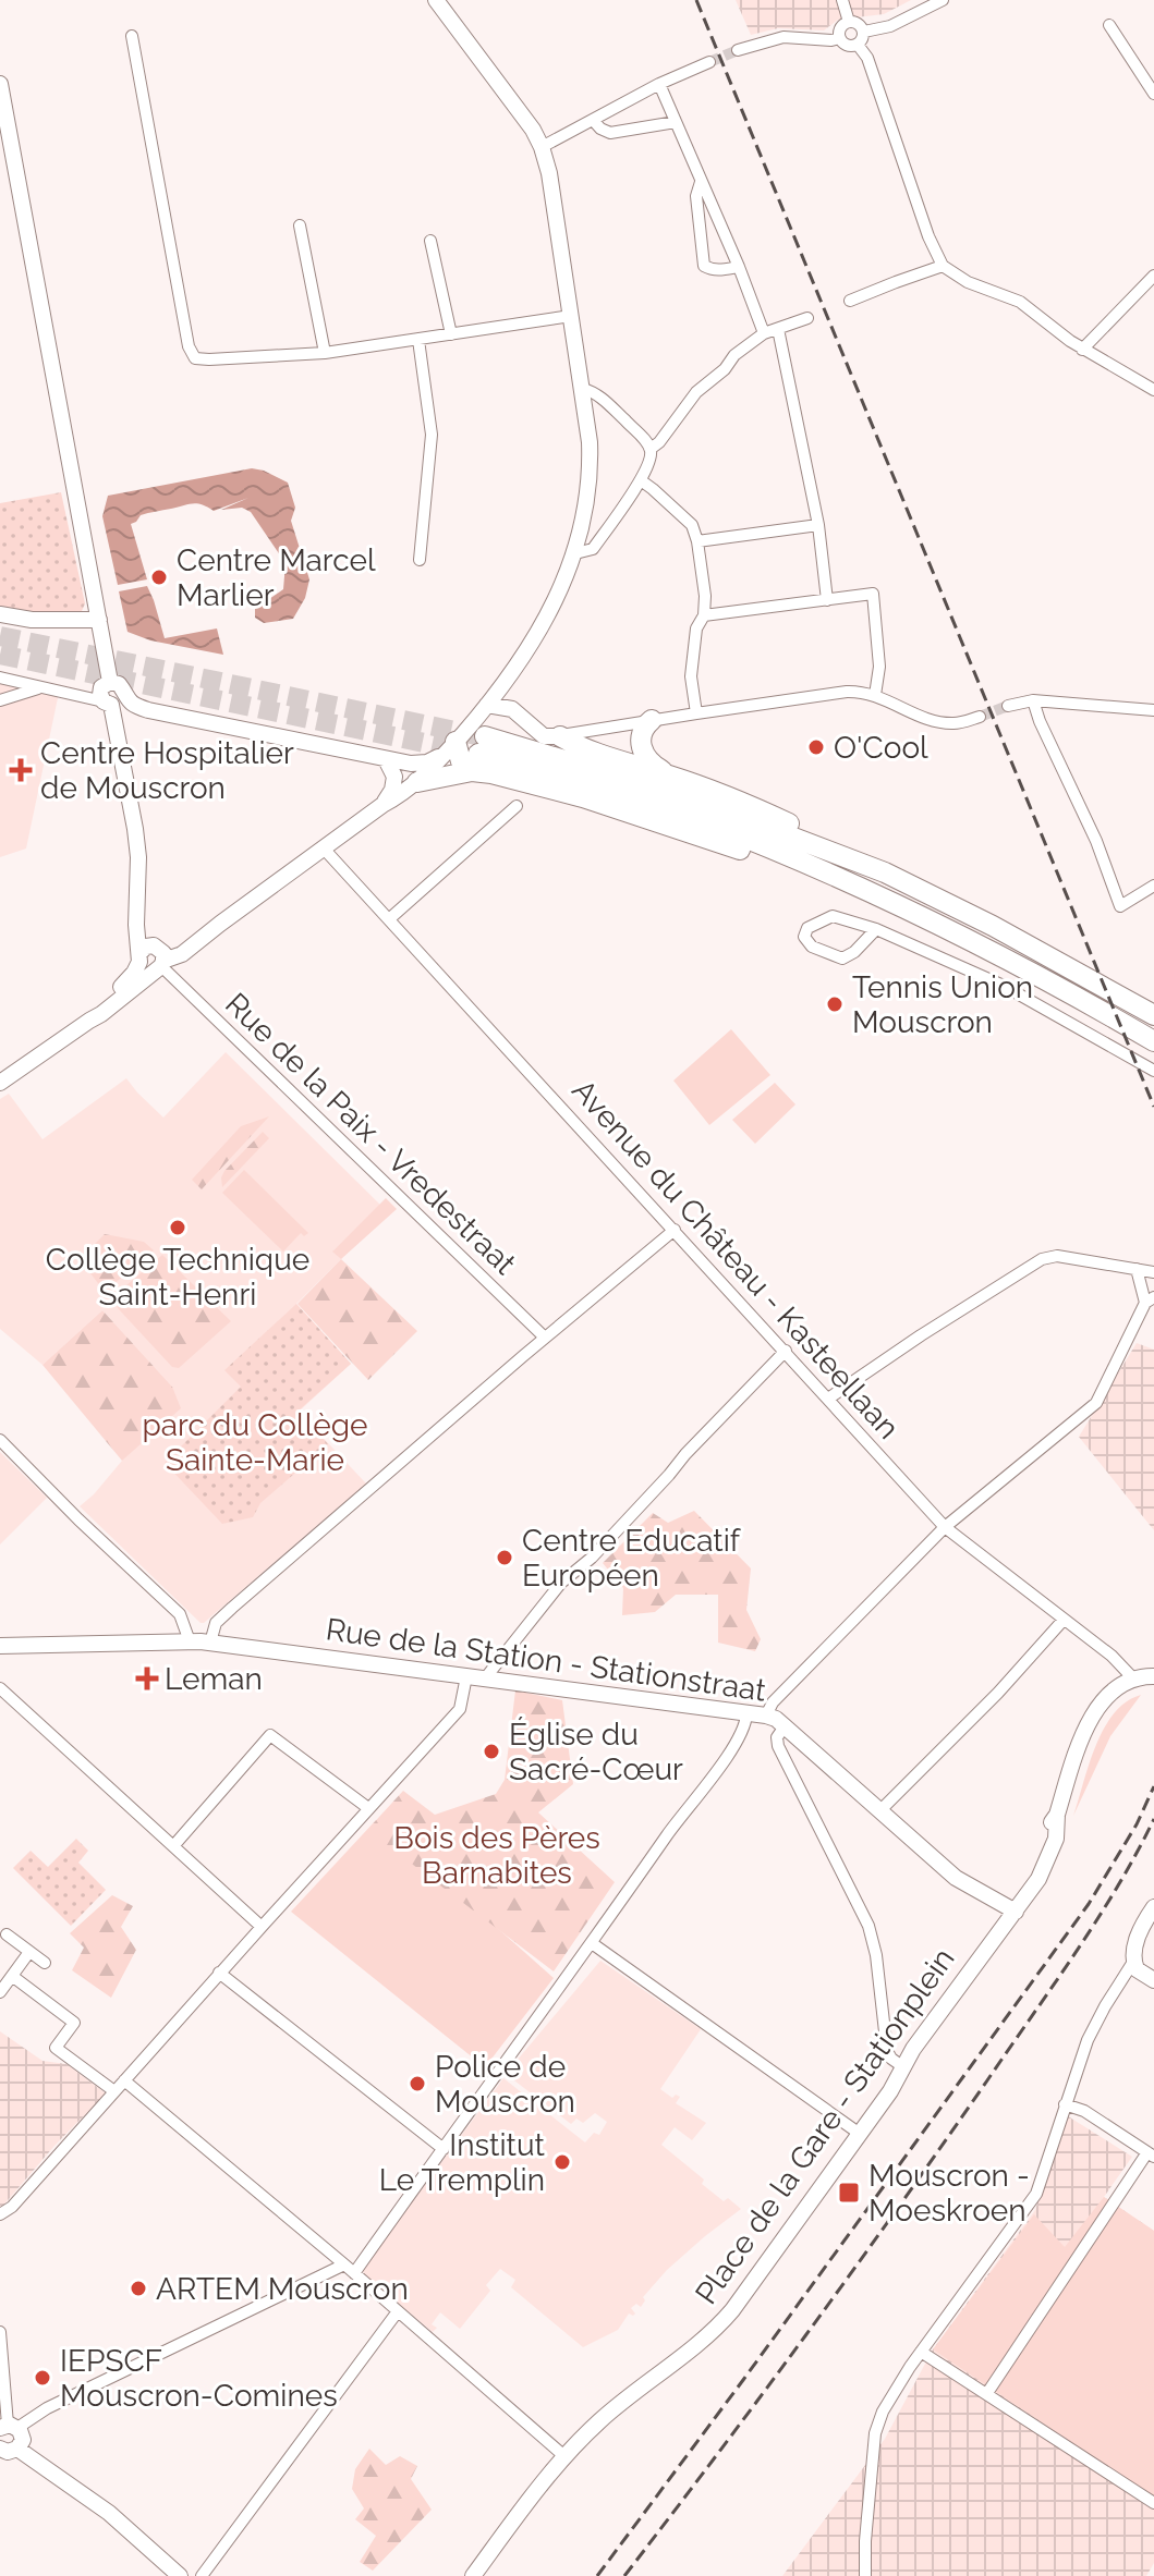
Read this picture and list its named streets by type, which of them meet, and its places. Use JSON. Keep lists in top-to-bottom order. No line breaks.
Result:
{"streets":{"main road":["Rue de la Station - Stationstraat","Place de la Gare - Stationplein"],"street":["Rue de la Paix - Vredestraat","Avenue du Château - Kasteellaan"]},"crossings":[["Avenue du Château - Kasteellaan","Place de la Gare - Stationplein"],["Rue de la Station - Stationstraat","Place de la Gare - Stationplein"]],"parks":["parc du Collège Sainte-Marie","Bois des Pères Barnabites"],"places":{"other":["Centre Marcel Marlier","O'Cool","Tennis Union Mouscron","Collège Technique Saint-Henri","Centre Educatif Européen","Église du Sacré-Cœur","Police de Mouscron","Institut Le Tremplin","ARTEM Mouscron","IEPSCF Mouscron-Comines"],"health":["Centre Hospitalier de Mouscron","Leman"],"transit":["Mouscron - Moeskroen"]}}
